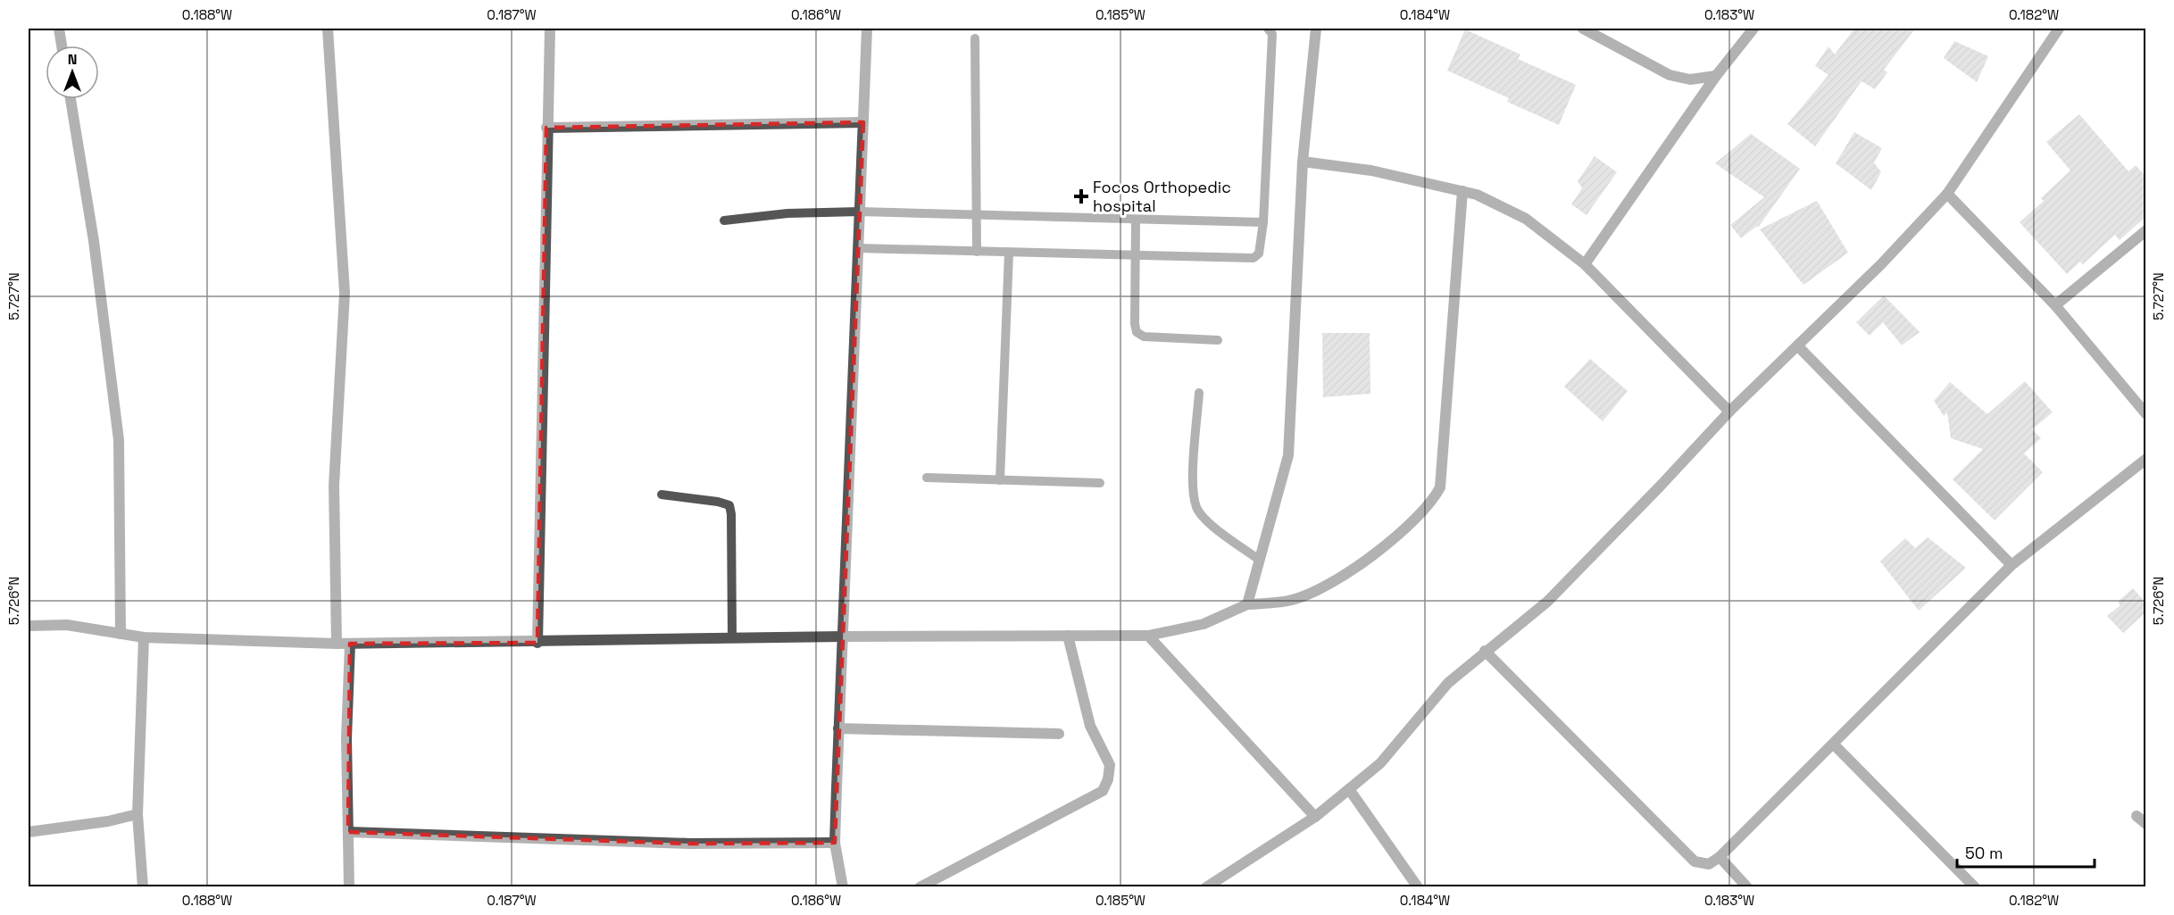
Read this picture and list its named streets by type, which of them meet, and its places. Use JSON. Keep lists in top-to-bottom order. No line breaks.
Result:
{"places":{"health":["Focos Orthopedic hospital"]},"scale_bar":"50 m","north":"top","coordinates":["0.188°W","0.187°W","0.186°W","0.185°W","0.184°W","0.183°W","0.182°W","5.727°N","5.726°N"]}
